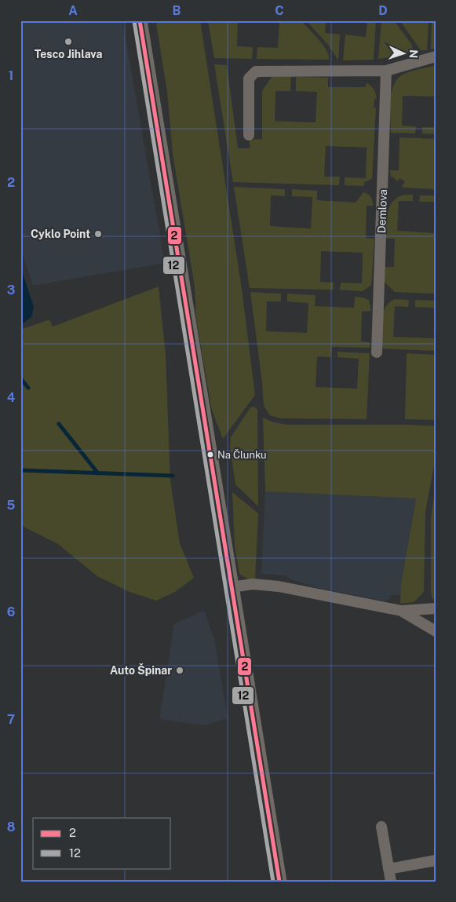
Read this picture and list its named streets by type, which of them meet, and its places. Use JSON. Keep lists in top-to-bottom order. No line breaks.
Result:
{"streets":{"street":["Demlova"]},"places":["Tesco Jihlava","Cyklo Point","Na Člunku","Auto Špinar"],"lines":["transit line 2","transit line 12"],"legend":["2","12"],"north":"right","grid":{"columns":["A","B","C","D"],"rows":["1","2","3","4","5","6","7","8"]}}
